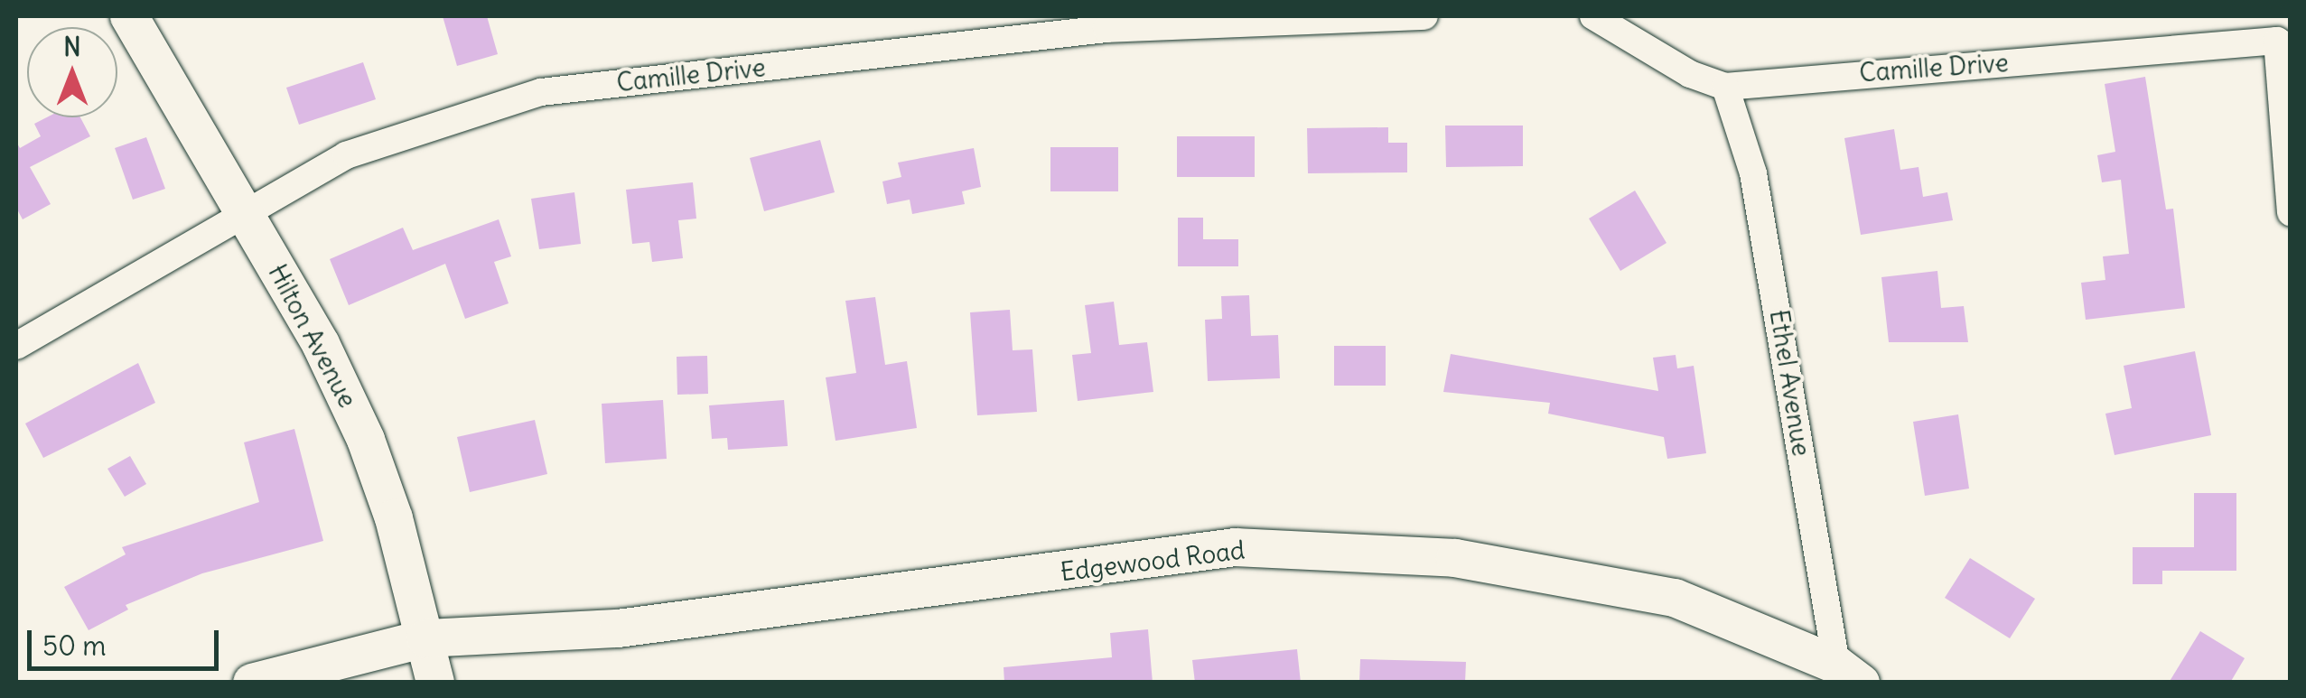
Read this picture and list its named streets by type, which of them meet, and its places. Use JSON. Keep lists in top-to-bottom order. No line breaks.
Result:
{"streets":{"street":["Camille Drive","Hilton Avenue","Ethel Avenue","Edgewood Road"]},"crossings":[["Camille Drive","Hilton Avenue"],["Camille Drive","Ethel Avenue"],["Hilton Avenue","Edgewood Road"],["Ethel Avenue","Edgewood Road"]],"scale_bar":"50 m","north":"top"}
